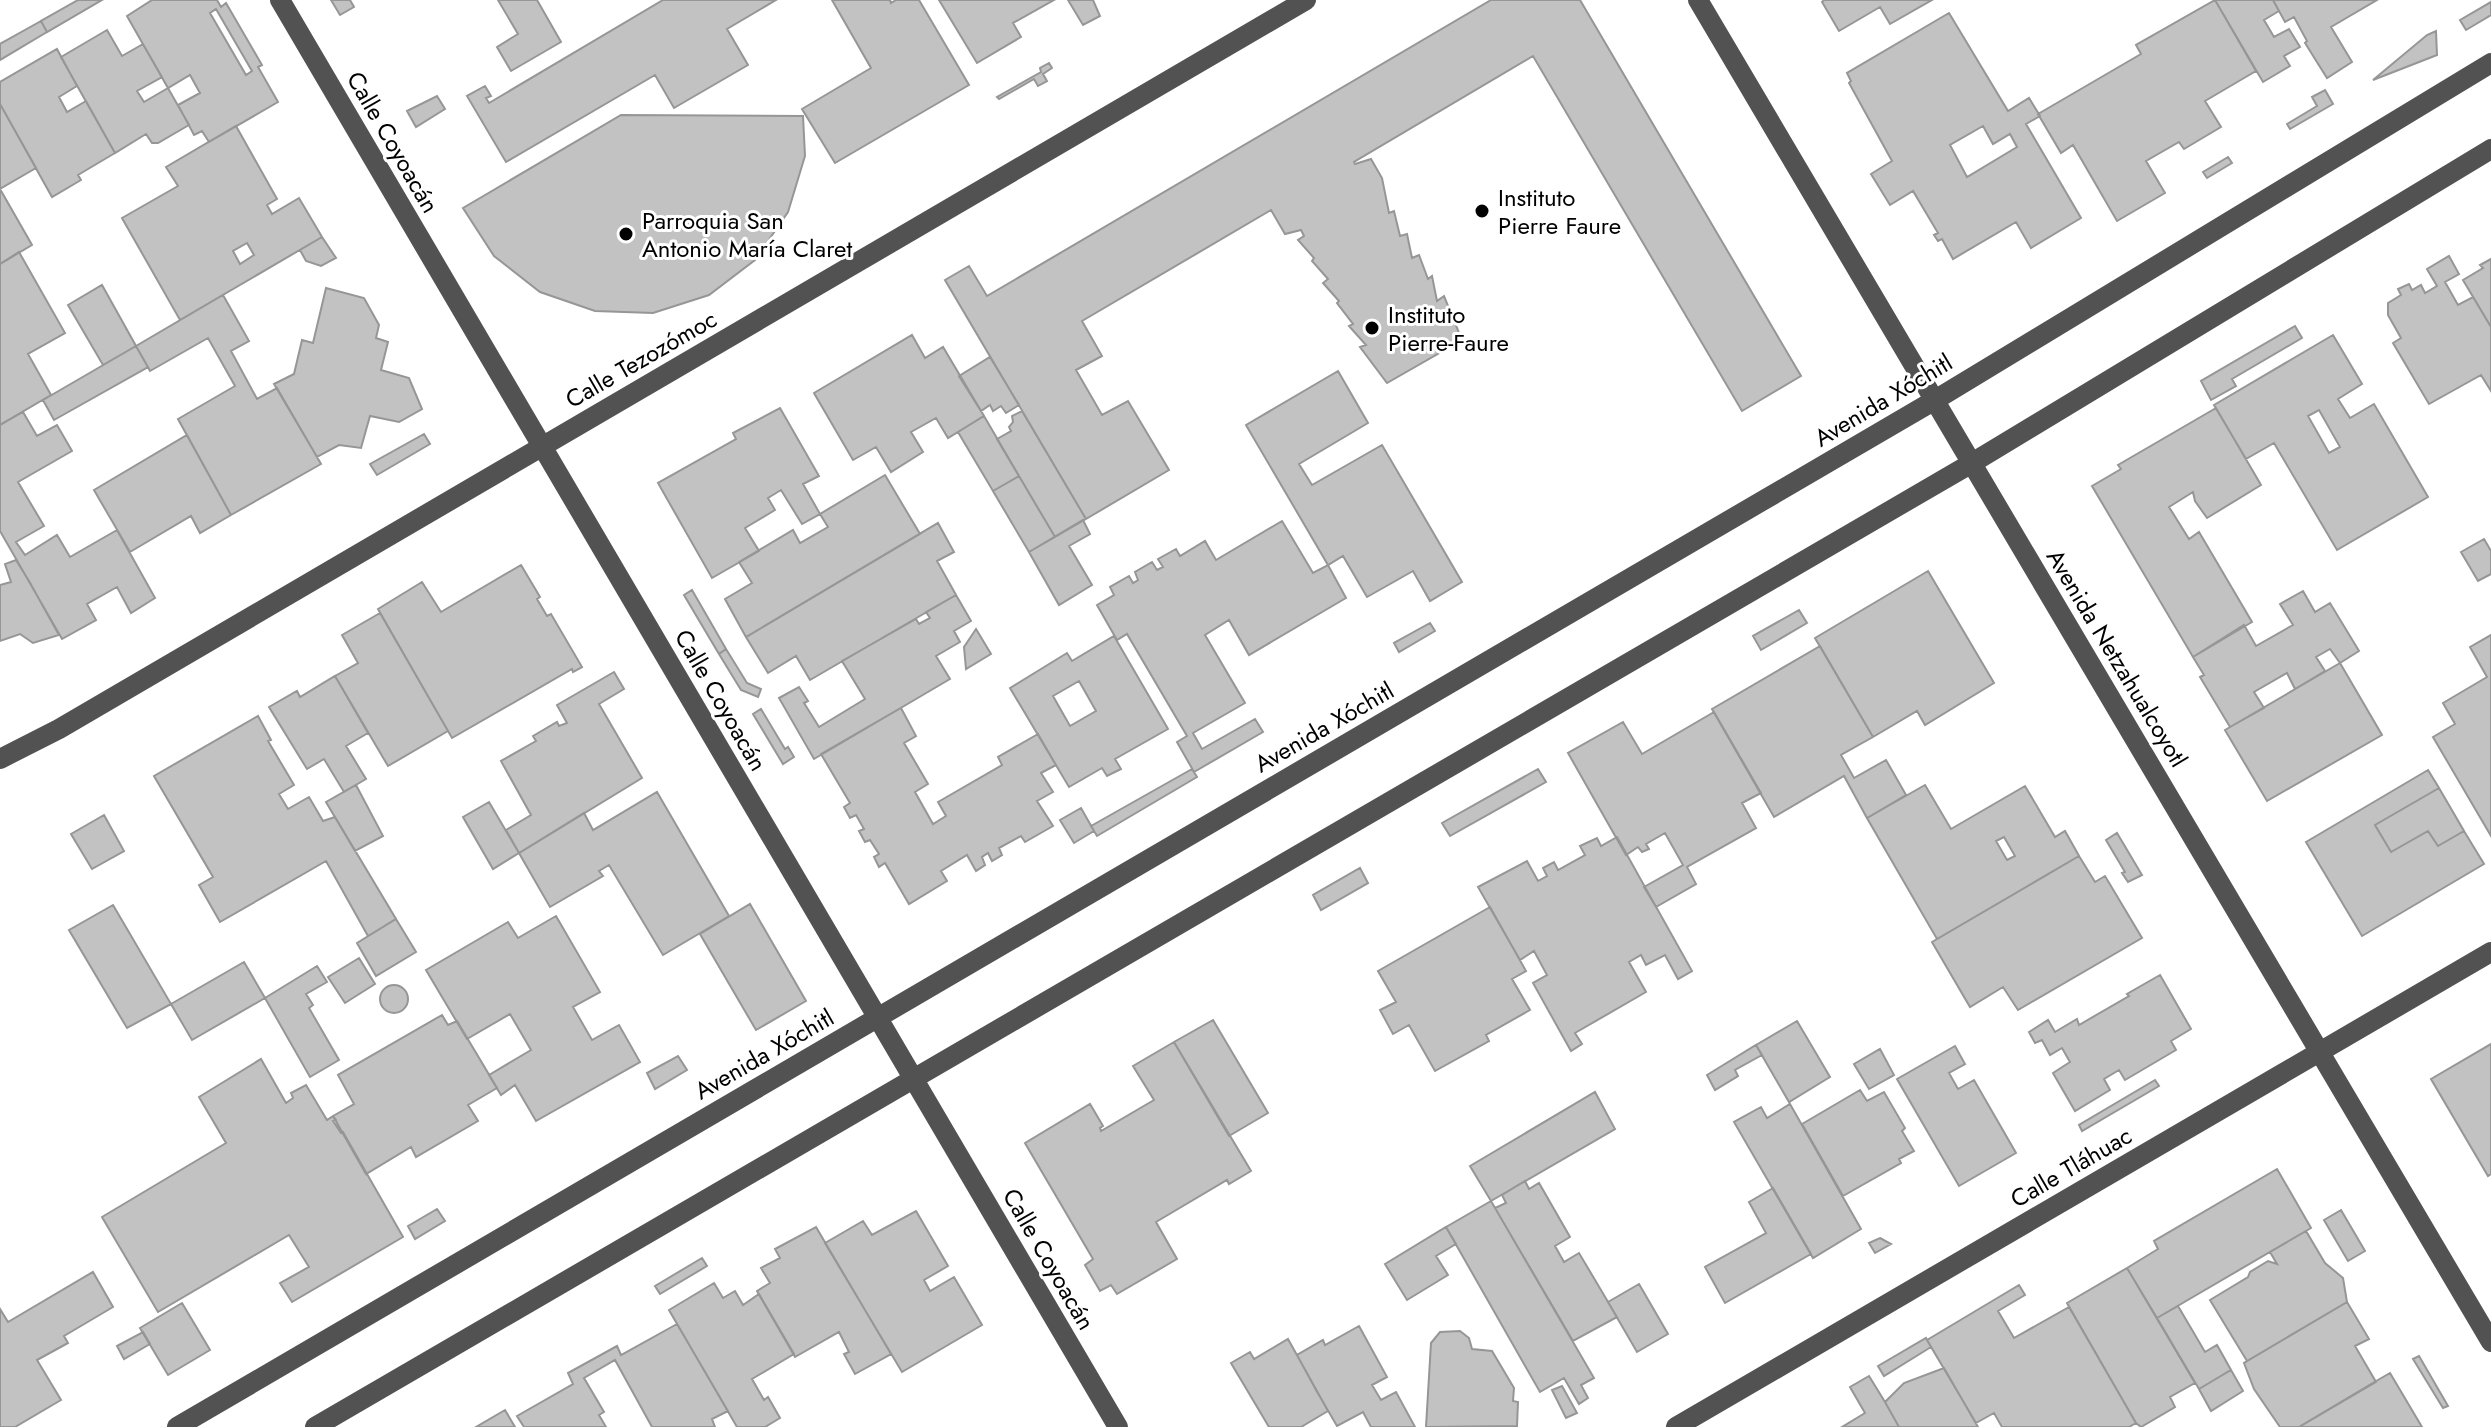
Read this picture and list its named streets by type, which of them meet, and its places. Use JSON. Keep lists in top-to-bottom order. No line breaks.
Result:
{"streets":{"street":["Calle Coyoacán","Calle Tezozómoc","Avenida Xóchitl","Avenida Netzahualcoyotl","Calle Tláhuac"]},"crossings":[["Calle Coyoacán","Calle Tezozómoc"],["Calle Coyoacán","Avenida Xóchitl"],["Avenida Xóchitl","Avenida Netzahualcoyotl"],["Avenida Netzahualcoyotl","Calle Tláhuac"]],"places":["Instituto Pierre Faure","Parroquia San Antonio María Claret","Instituto Pierre-Faure"]}
